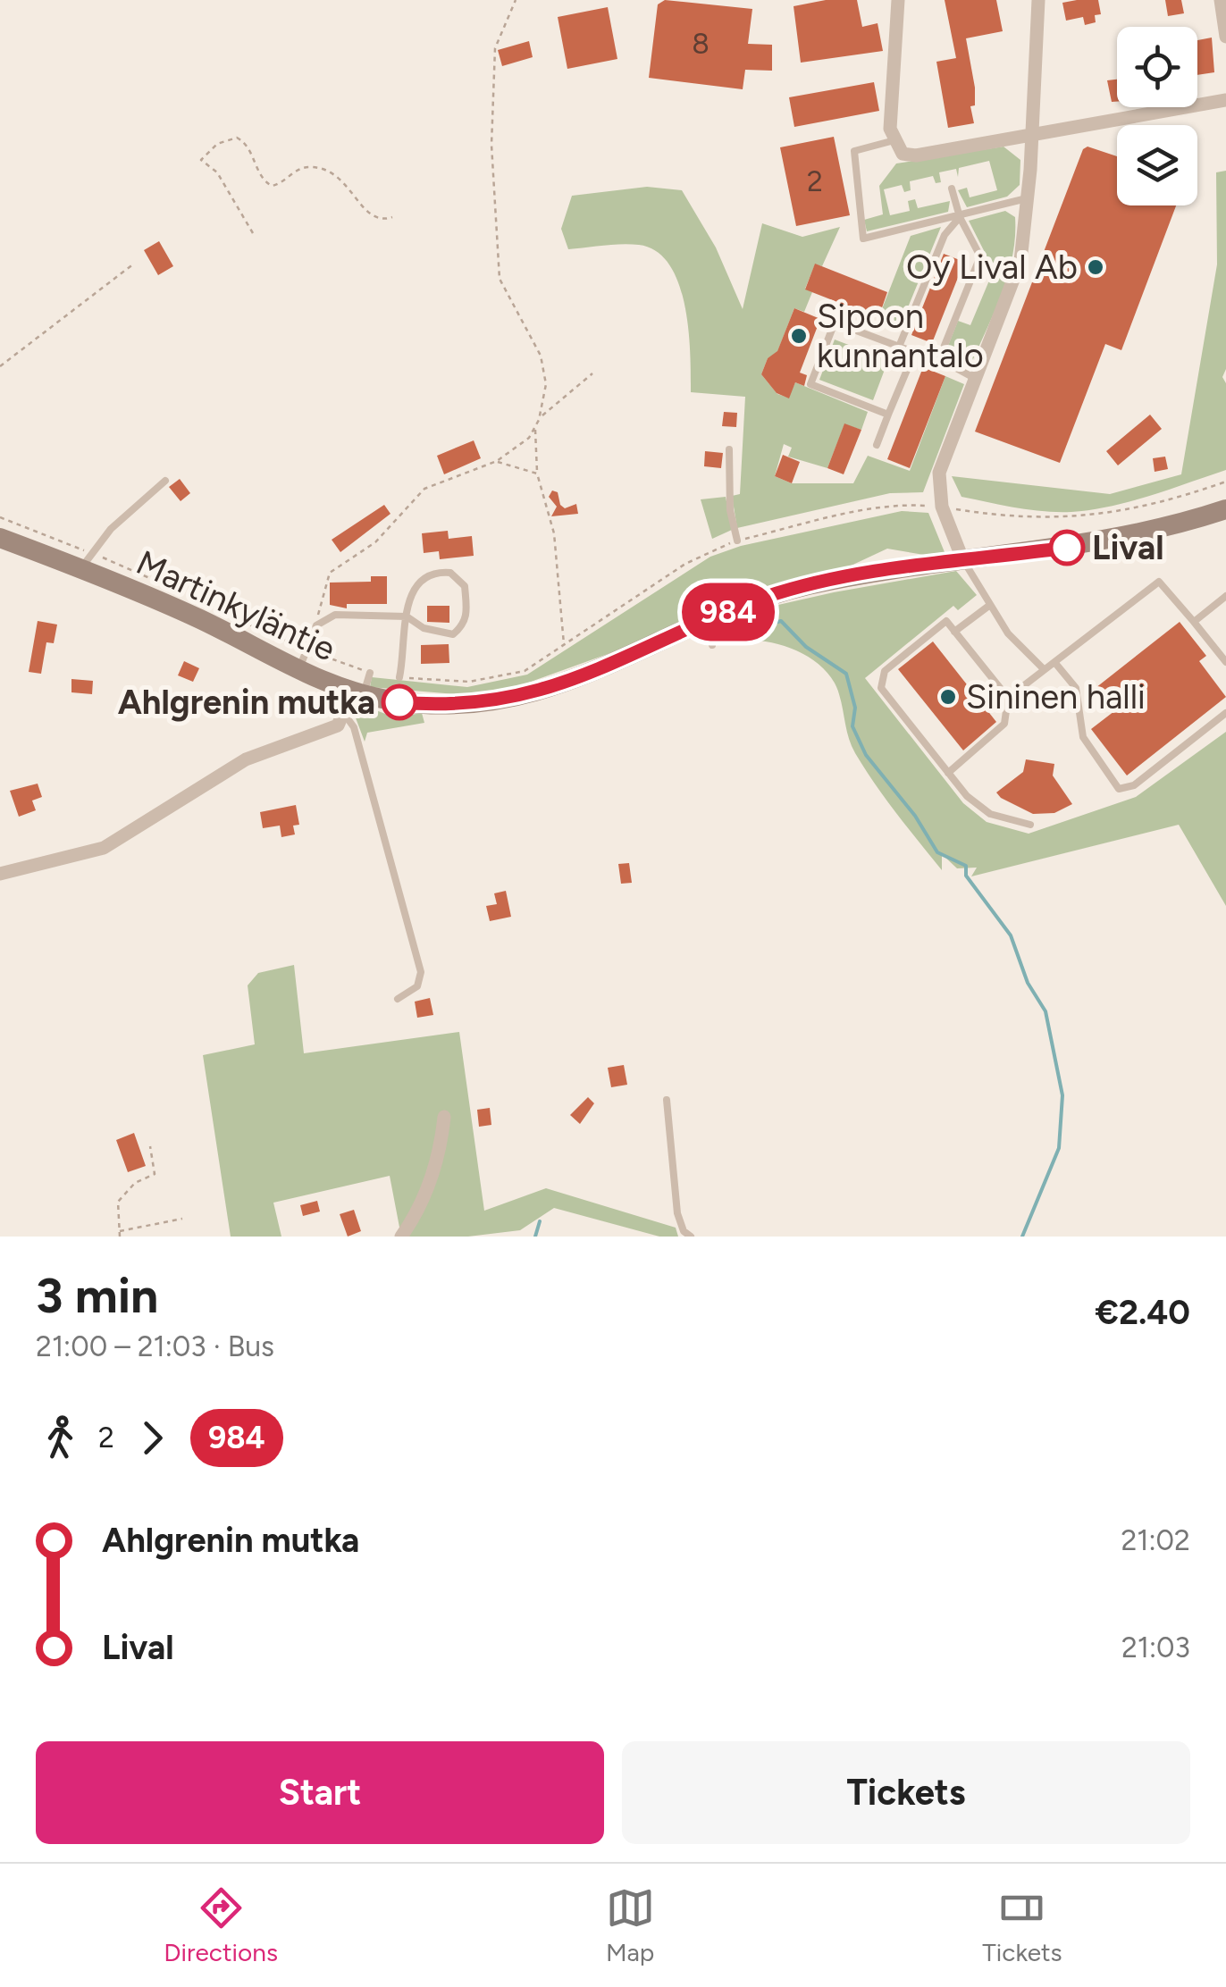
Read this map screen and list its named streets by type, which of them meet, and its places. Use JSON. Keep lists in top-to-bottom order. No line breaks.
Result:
{"streets":{"street":["Martinkyläntie"]},"places":["Oy Lival Ab","Sipoon kunnantalo","Lival","Sininen halli","Ahlgrenin mutka"],"lines":["bus line 984"],"house_numbers":["8","2"],"page":{"on_map":"984","heading":["3 min","21:00 – 21:03 · Bus","€2.40"],"legs":["2","984"],"list":[{"name":"Ahlgrenin mutka","value":"21:02"},{"name":"Lival","value":"21:03"}],"buttons":["Start","Tickets"],"tabs":["Directions","Map","Tickets"]}}
